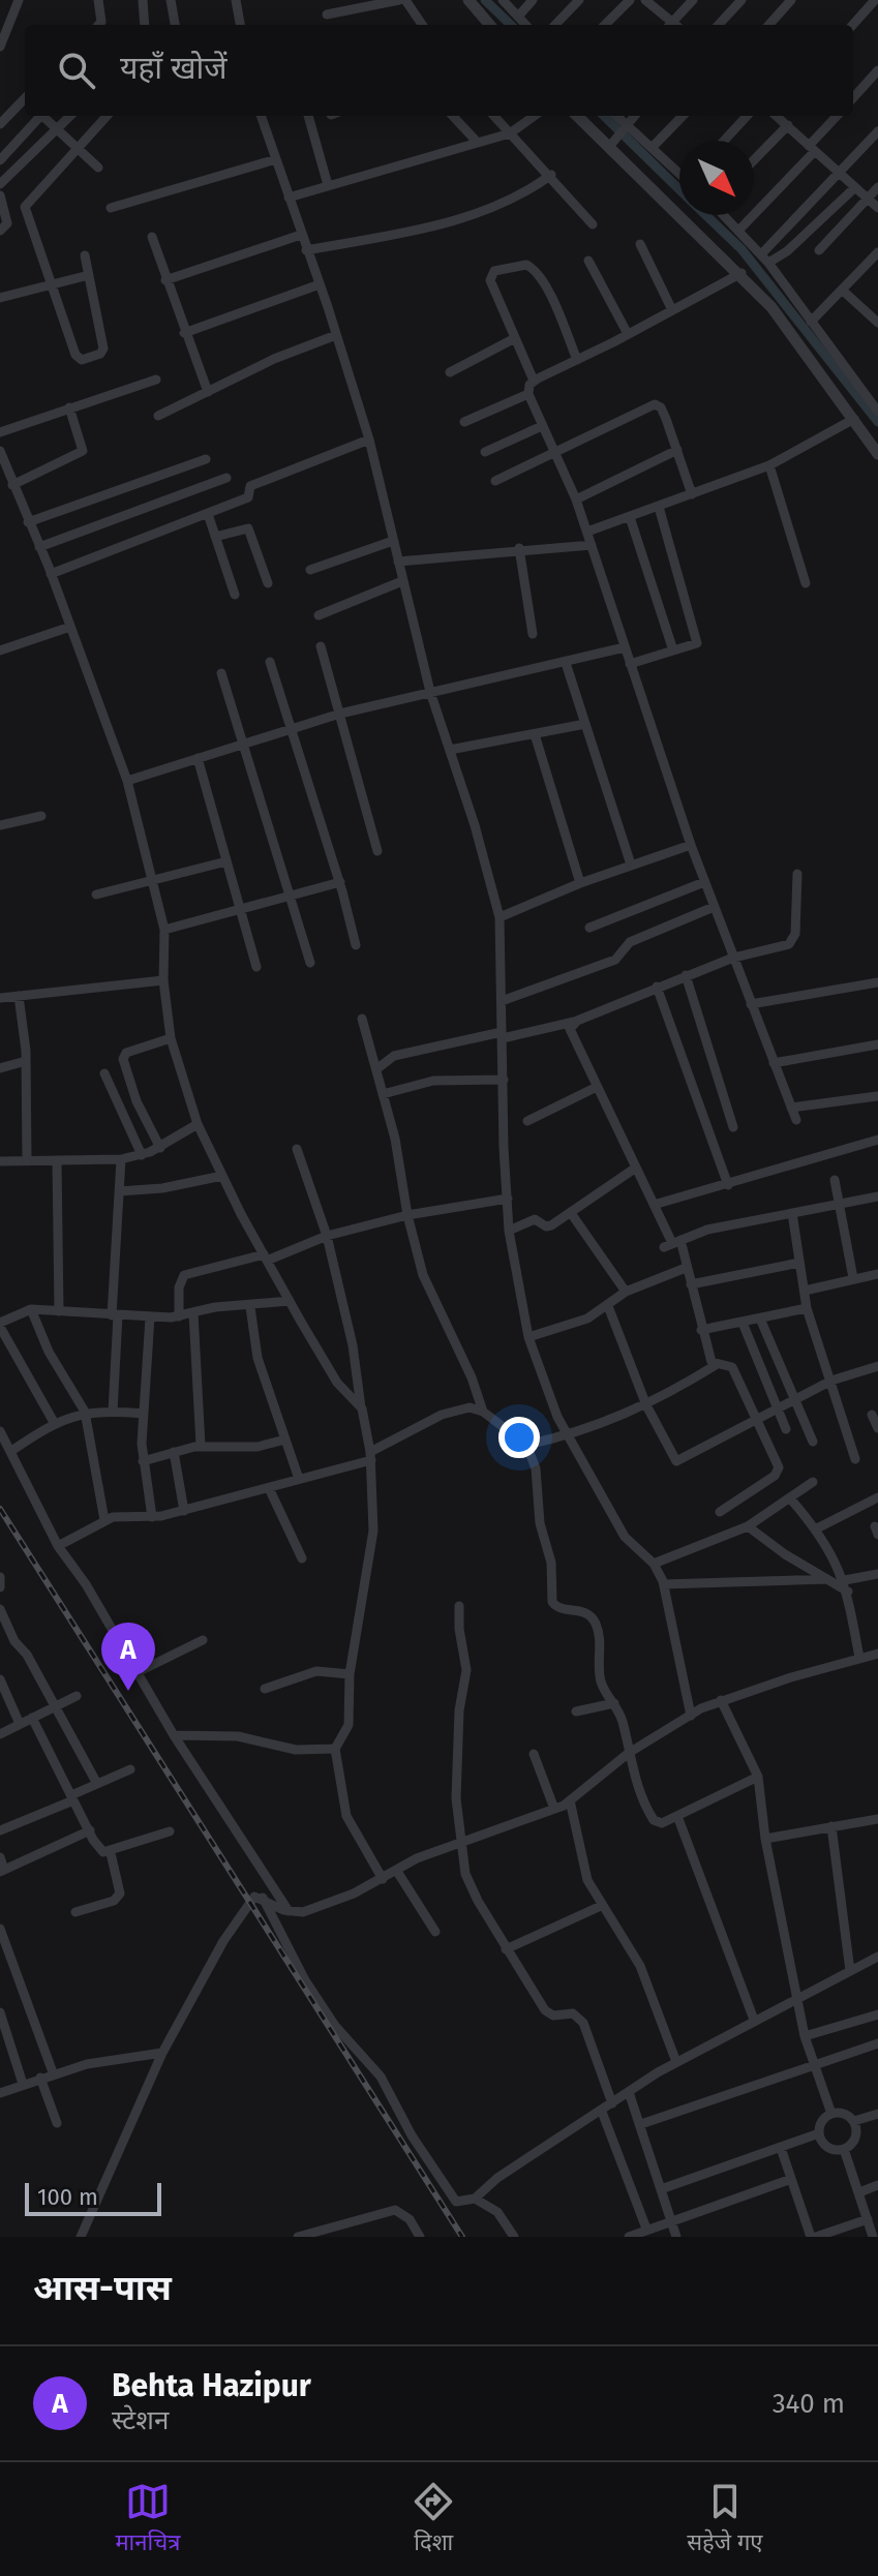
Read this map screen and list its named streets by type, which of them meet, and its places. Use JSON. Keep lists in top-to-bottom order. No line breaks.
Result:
{"scale_bar":"100 m","north":"bottom right","page":{"search":"यहाँ खोजें","pins":"A","scale":"100 m","heading":"आस-पास","list":[{"mark":"A","name":"Behta Hazipur","note":"स्टेशन","value":"340 m"}],"nav":["मानचित्र","दिशा","सहेजे गए"]}}
